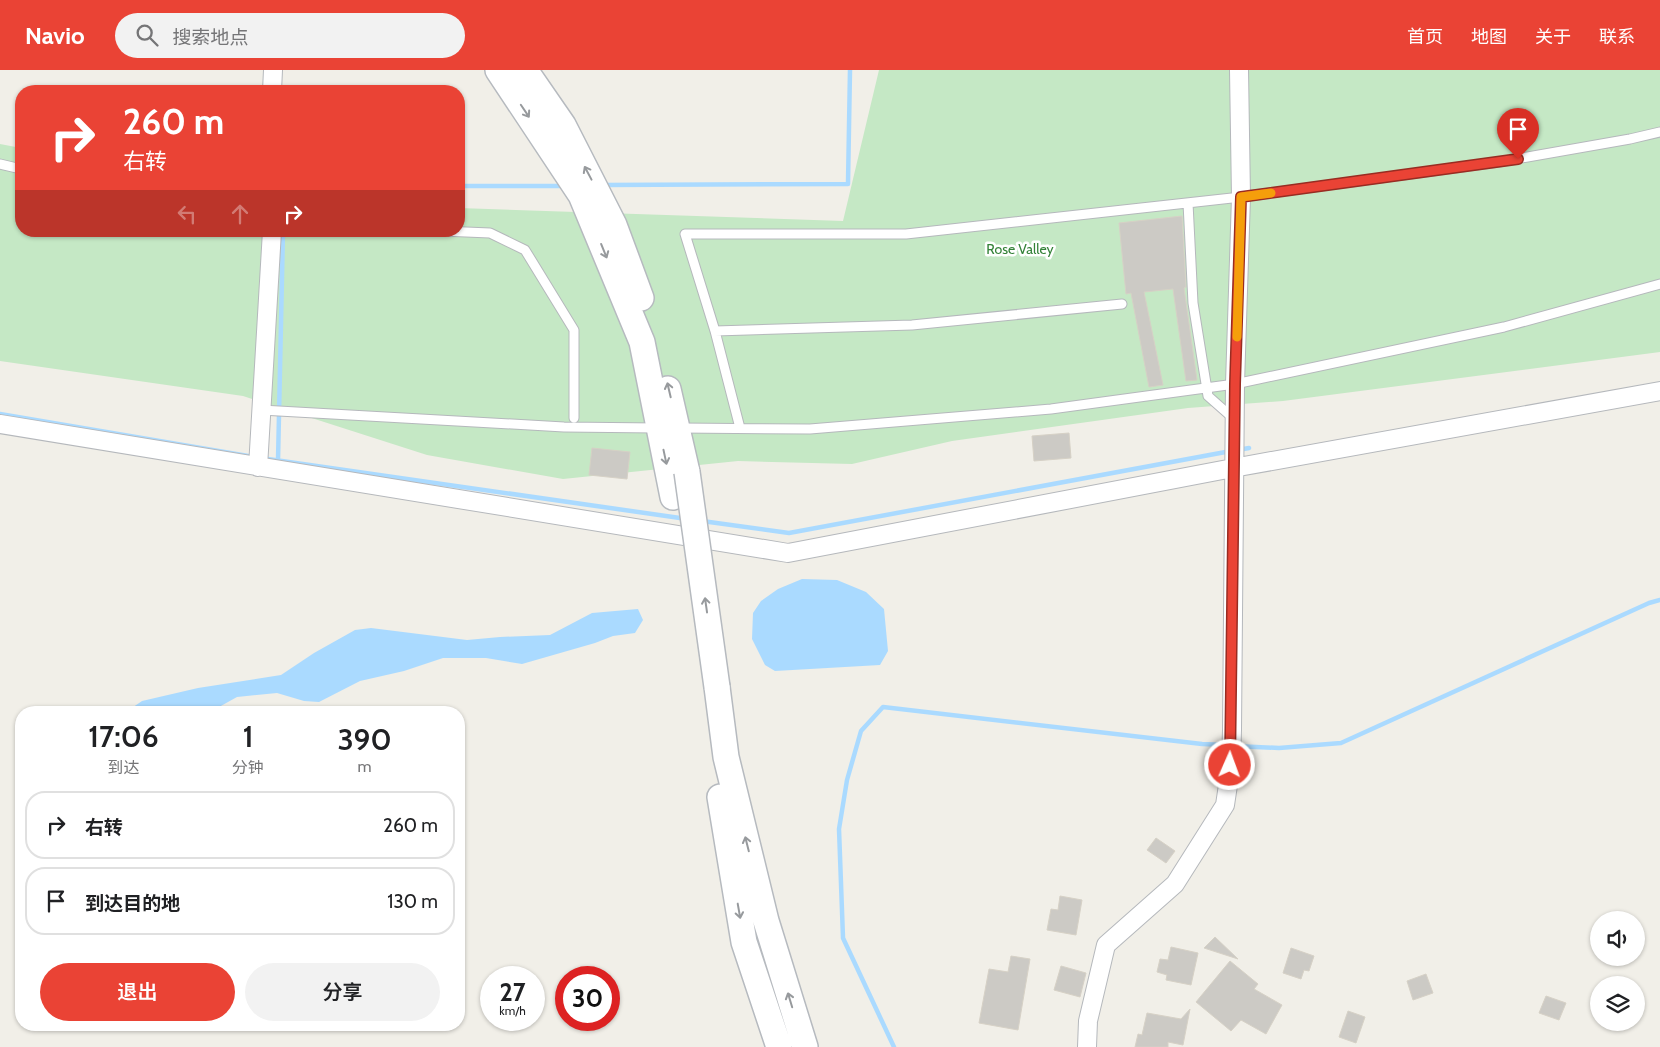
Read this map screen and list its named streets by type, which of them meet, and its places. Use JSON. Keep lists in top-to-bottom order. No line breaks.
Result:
{"parks":["Rose Valley"],"page":{"header":"Navio","search":"搜索地点","nav":["首页","地图","关于","联系"],"turn":["260 m","右转"],"eta":["17:06","到达","1","分钟","390","m"],"list":[{"name":"右转","value":"260 m"},{"name":"到达目的地","value":"130 m"}],"buttons":["退出","分享"],"speed":"27 km/h","limit":"30"}}
